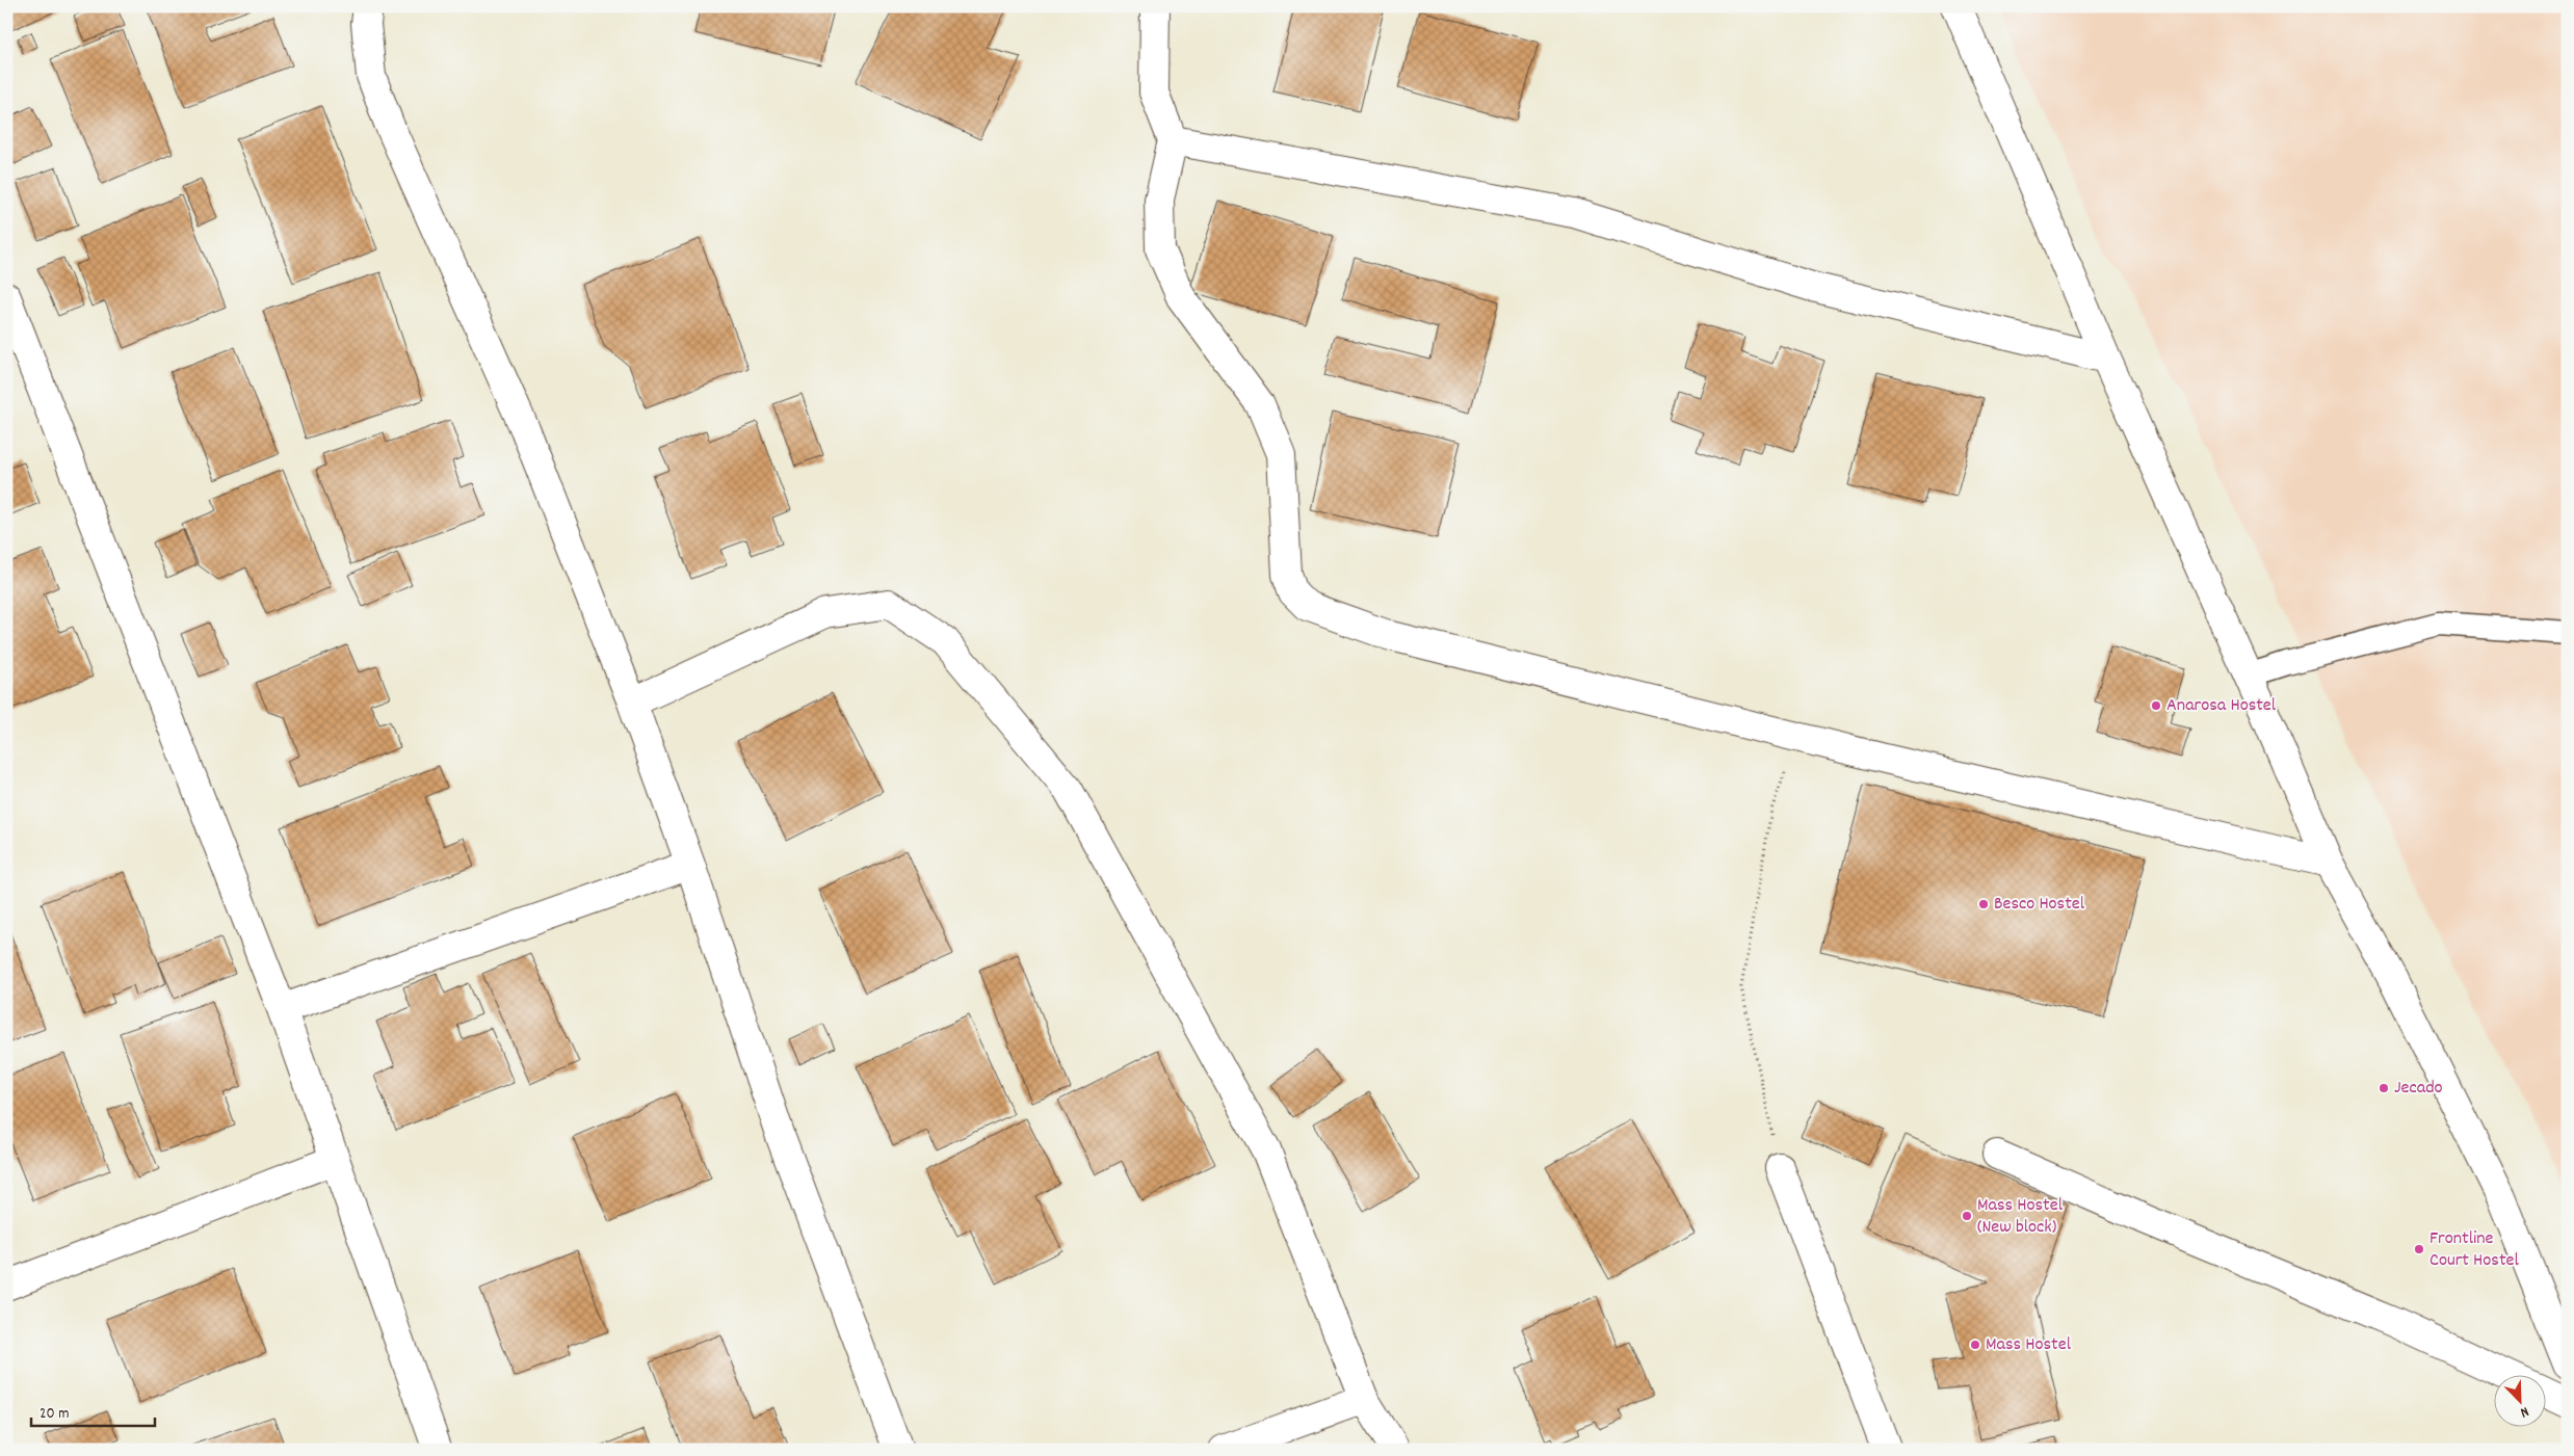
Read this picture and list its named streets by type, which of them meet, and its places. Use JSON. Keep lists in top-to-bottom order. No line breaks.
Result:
{"places":["Anarosa Hostel","Besco Hostel","Jecado","Mass Hostel (New block)","Frontline Court Hostel","Mass Hostel"],"scale_bar":"20 m","north":"bottom right"}
